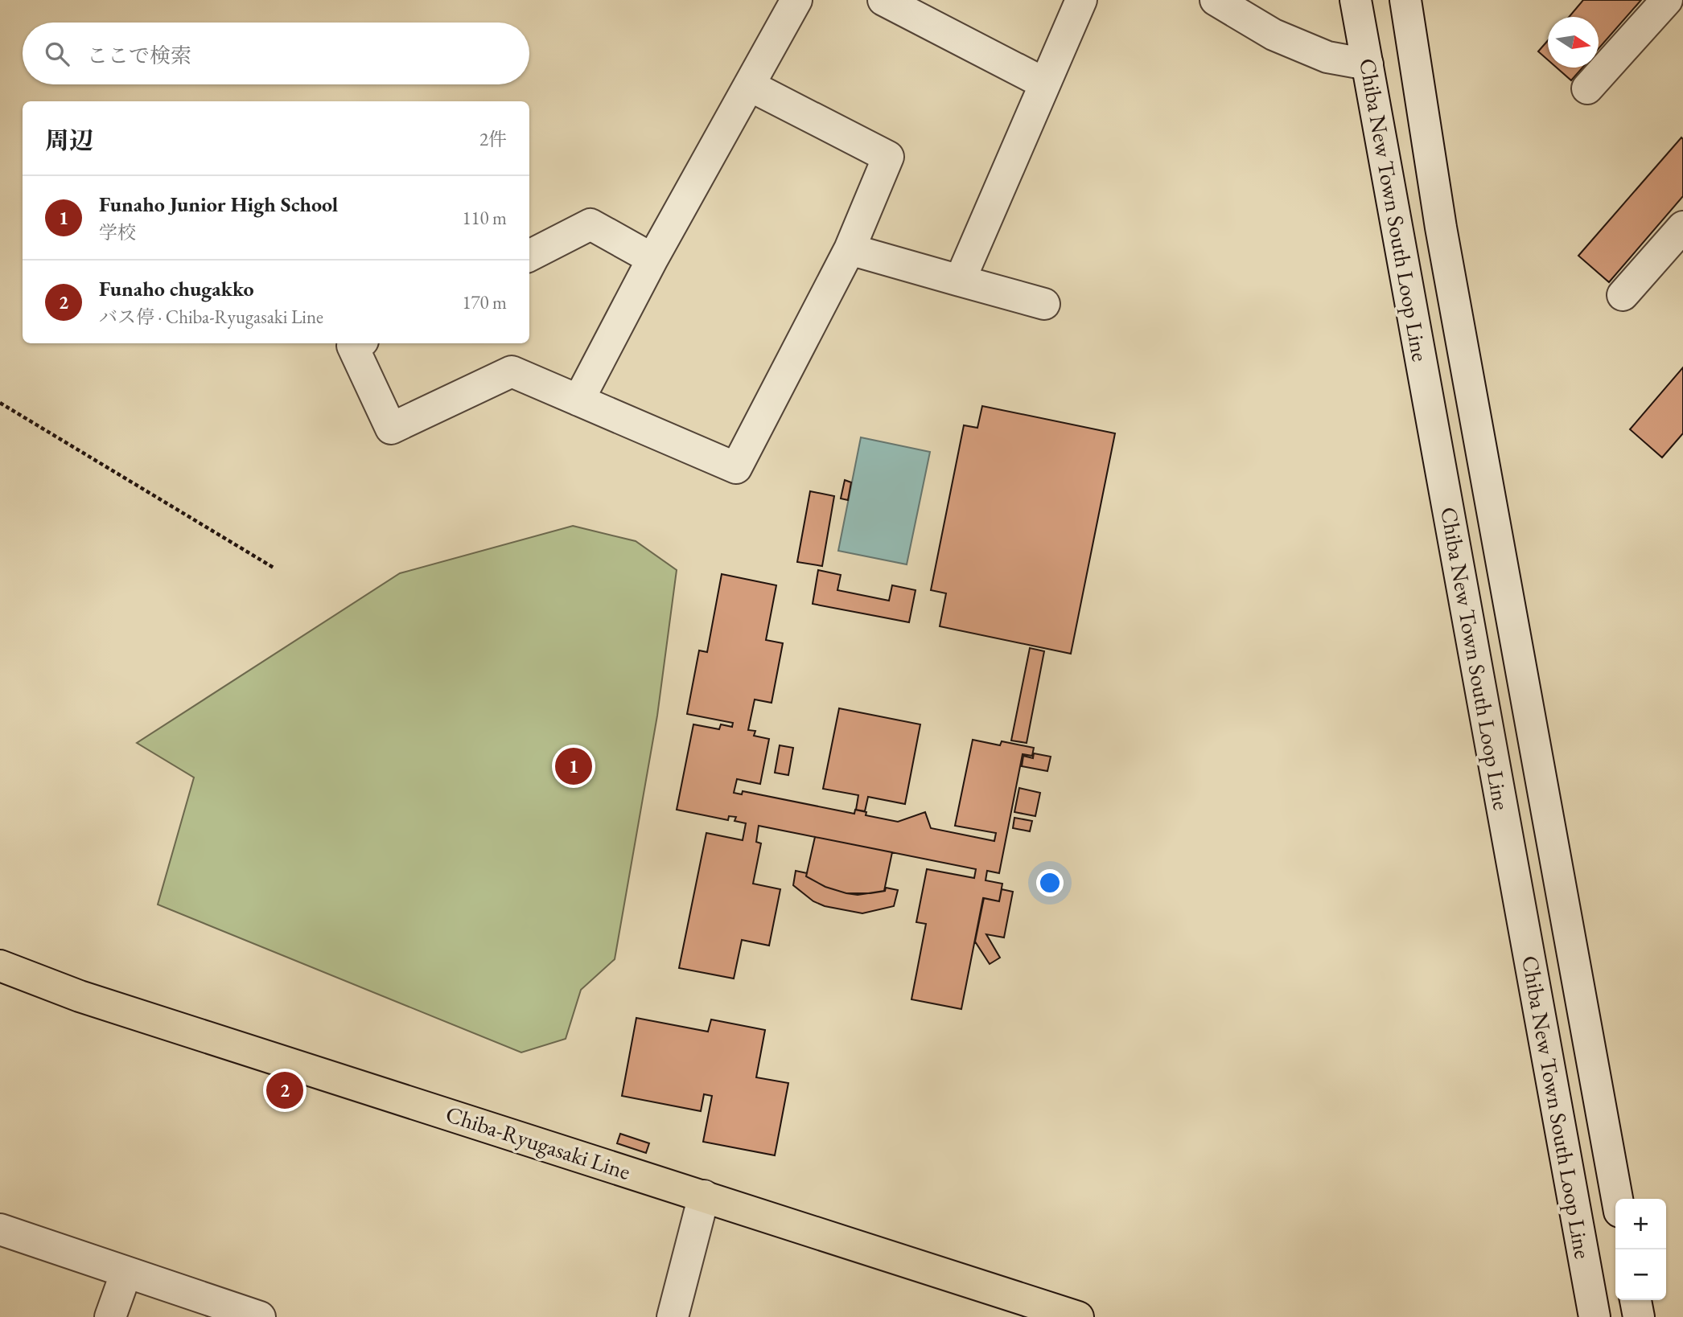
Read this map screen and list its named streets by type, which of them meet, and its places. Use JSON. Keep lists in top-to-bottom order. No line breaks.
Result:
{"streets":{"main road":["Chiba-Ryugasaki Line"],"street":["Chiba New Town South Loop Line"]},"north":"right","page":{"search":"ここで検索","heading":["周辺","2件"],"list":[{"mark":"1","name":"Funaho Junior High School","note":"学校","value":"110 m"},{"mark":"2","name":"Funaho chugakko","note":"バス停 · Chiba-Ryugasaki Line","value":"170 m"}],"pins":["1","2"],"map_buttons":["+","−"]}}
